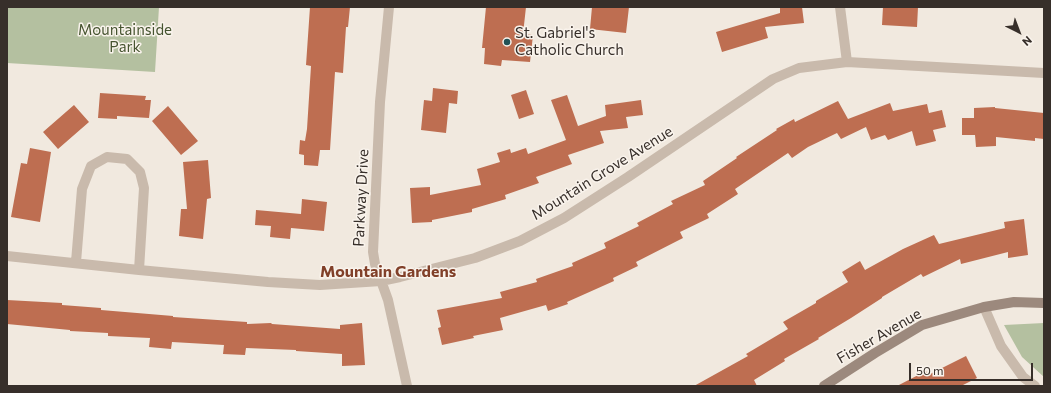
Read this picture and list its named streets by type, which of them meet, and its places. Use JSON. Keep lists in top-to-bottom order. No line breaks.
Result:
{"streets":{"street":["Mountain Grove Avenue","Parkway Drive","Fisher Avenue"]},"crossings":[["Mountain Grove Avenue","Parkway Drive"]],"districts":["Mountain Gardens"],"parks":["Mountainside Park"],"places":["St. Gabriel's Catholic Church"],"scale_bar":"50 m","north":"bottom right"}
